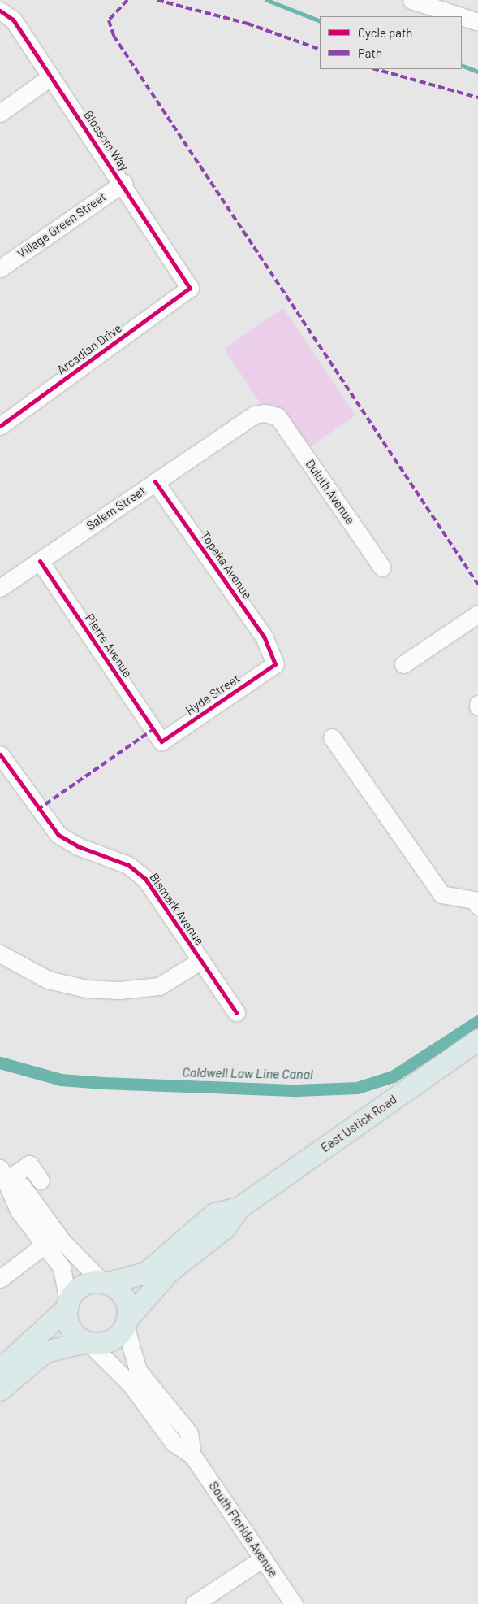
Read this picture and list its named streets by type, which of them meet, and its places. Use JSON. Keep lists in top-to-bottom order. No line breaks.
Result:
{"streets":{"main road":["East Ustick Road"],"street":["Blossom Way","Village Green Street","Arcadian Drive","Duluth Avenue","Salem Street","Topeka Avenue","Pierre Avenue","Hyde Street","Bismark Avenue","South Florida Avenue"]},"crossings":[["Blossom Way","Village Green Street"],["Blossom Way","Arcadian Drive"],["Duluth Avenue","Salem Street"],["Salem Street","Topeka Avenue"],["Salem Street","Pierre Avenue"],["Topeka Avenue","Hyde Street"],["Pierre Avenue","Hyde Street"],["East Ustick Road","South Florida Avenue"]],"water":["Caldwell Low Line Canal"],"legend":["Cycle path","Path"]}
